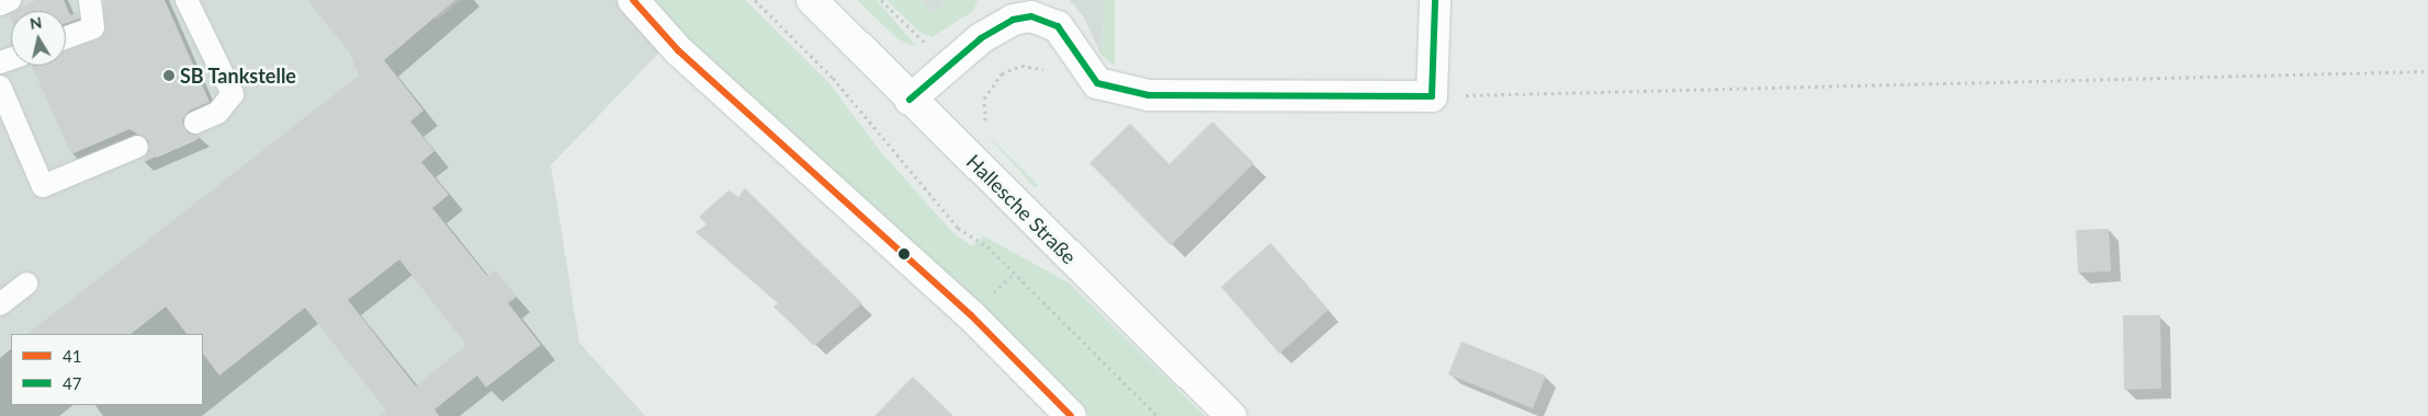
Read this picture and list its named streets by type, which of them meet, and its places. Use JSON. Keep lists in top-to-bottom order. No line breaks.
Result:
{"streets":{"street":["Hallesche Straße"]},"places":["SB Tankstelle"],"lines":["transit line 41","transit line 47"],"legend":["41","47"],"north":"top"}
